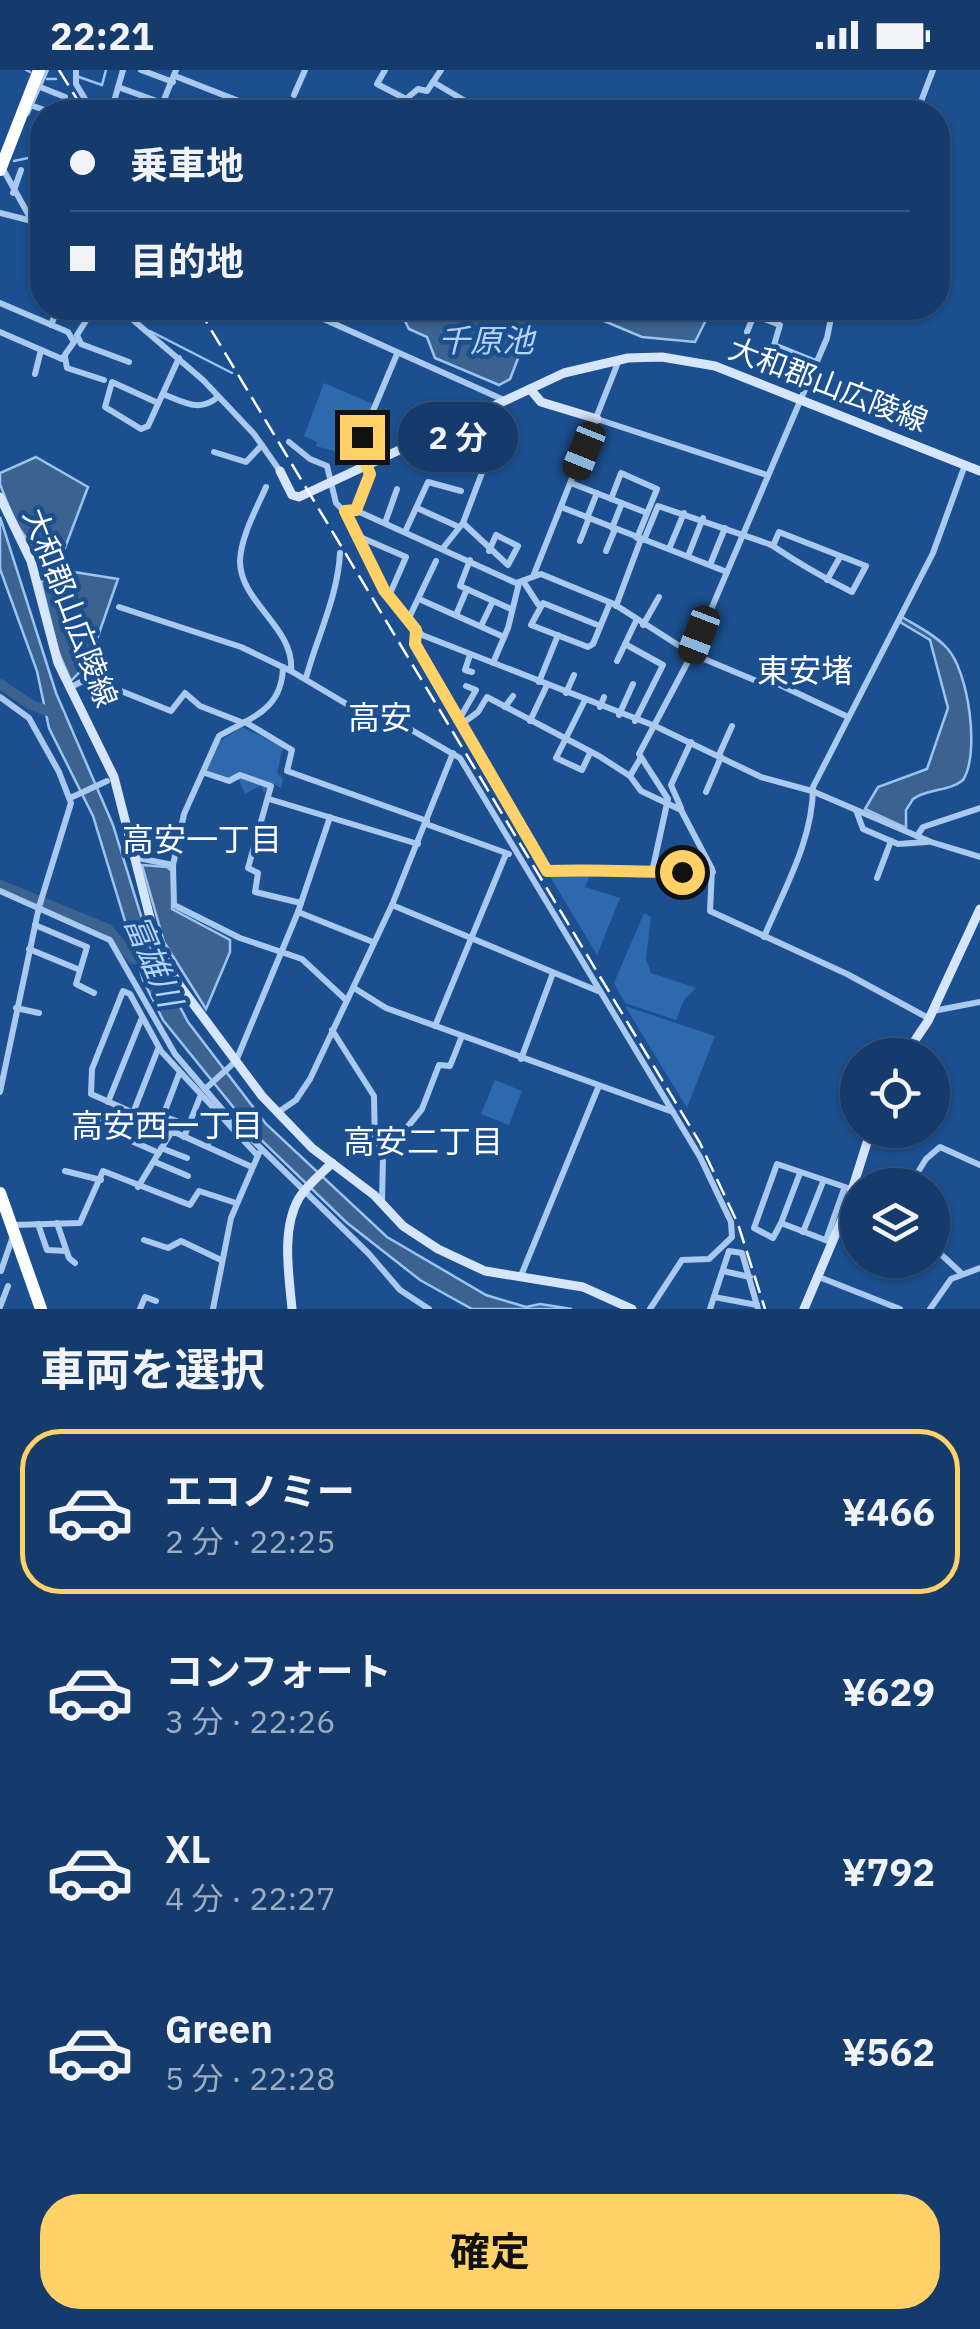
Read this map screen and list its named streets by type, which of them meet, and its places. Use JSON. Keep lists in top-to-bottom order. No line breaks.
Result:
{"streets":{"main road":["大和郡山広陵線"]},"districts":["東安堵","高安","高安一丁目","高安西一丁目","高安二丁目"],"water":["千原池","富雄川"],"page":{"status":"22:21","banner":["乗車地","目的地"],"bubble":"2 分","heading":"車両を選択","list":[{"name":"エコノミー","note":"2 分 · 22:25","value":"¥466"},{"name":"コンフォート","note":"3 分 · 22:26","value":"¥629"},{"name":"XL","note":"4 分 · 22:27","value":"¥792"},{"name":"Green","note":"5 分 · 22:28","value":"¥562"}],"buttons":"確定"}}
